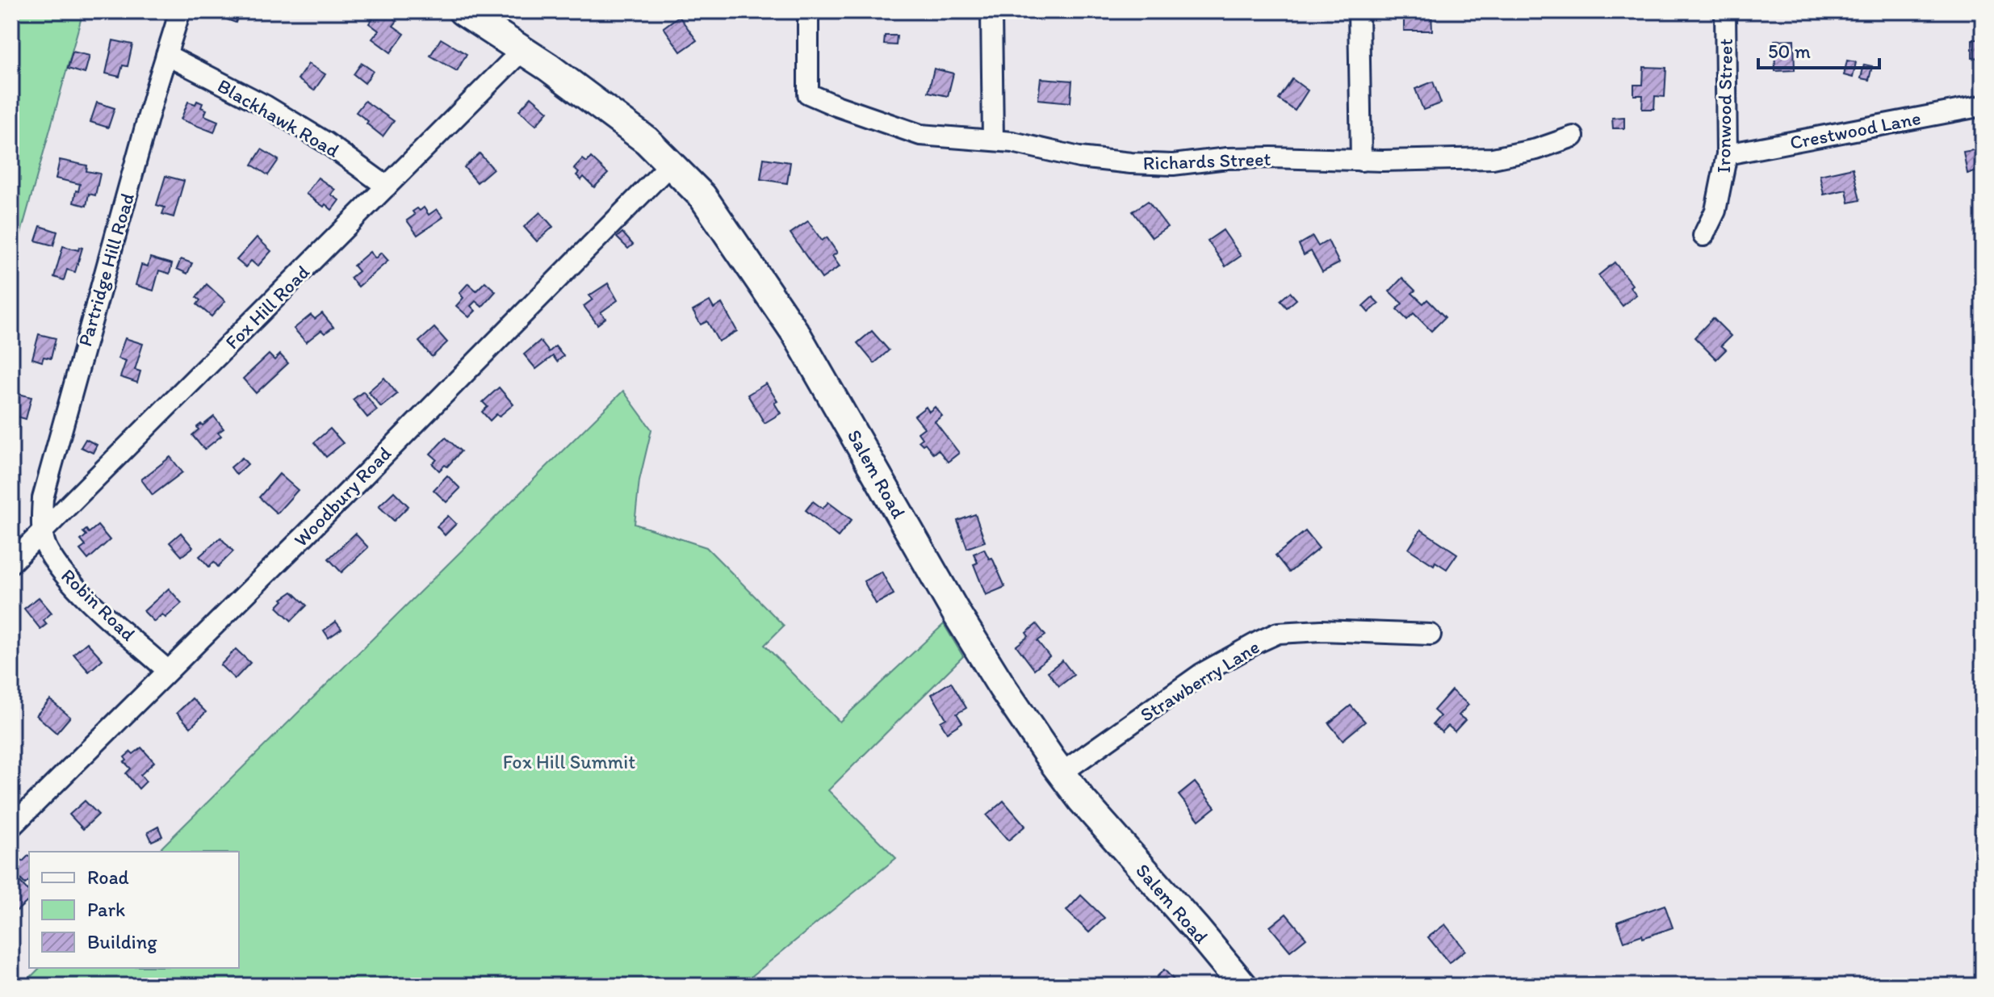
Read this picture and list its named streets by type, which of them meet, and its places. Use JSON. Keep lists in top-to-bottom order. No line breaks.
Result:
{"streets":{"main road":["Salem Road"],"street":["Ironwood Street","Blackhawk Road","Crestwood Lane","Richards Street","Partridge Hill Road","Fox Hill Road","Woodbury Road","Robin Road","Strawberry Lane"]},"crossings":[["Ironwood Street","Crestwood Lane"],["Blackhawk Road","Partridge Hill Road"],["Blackhawk Road","Fox Hill Road"],["Partridge Hill Road","Fox Hill Road"],["Partridge Hill Road","Robin Road"],["Fox Hill Road","Salem Road"],["Fox Hill Road","Robin Road"],["Salem Road","Woodbury Road"],["Salem Road","Strawberry Lane"],["Woodbury Road","Robin Road"]],"parks":["Fox Hill Summit"],"legend":["Road","Park","Building"],"scale_bar":"50 m"}
